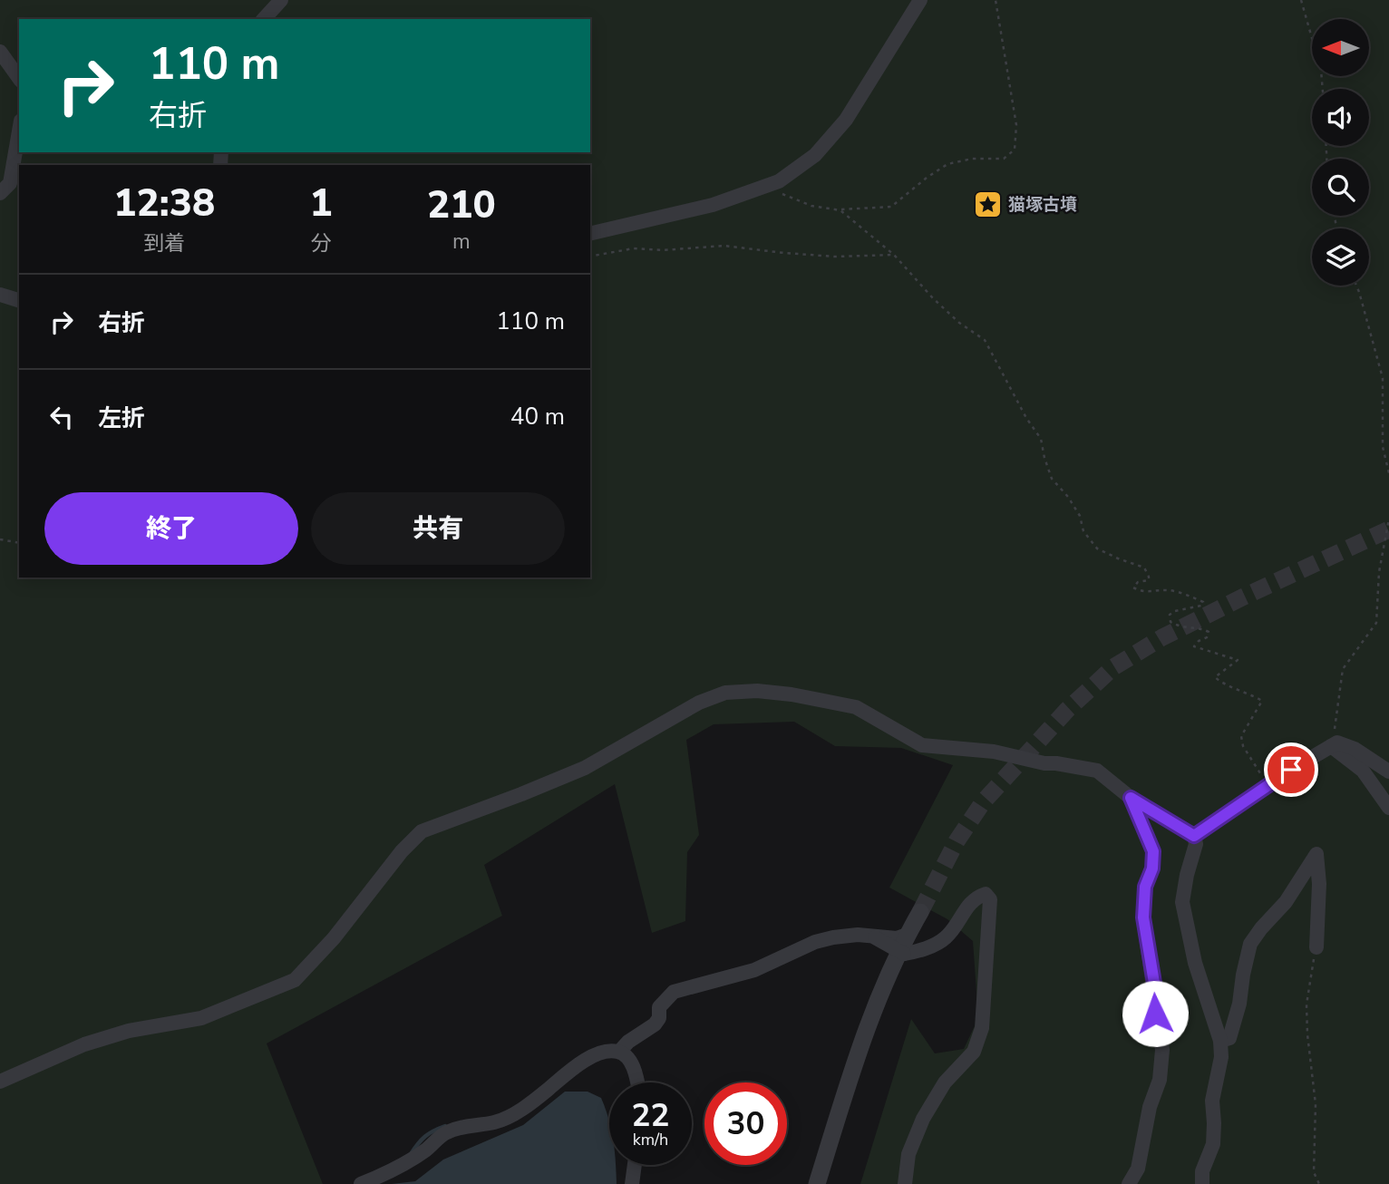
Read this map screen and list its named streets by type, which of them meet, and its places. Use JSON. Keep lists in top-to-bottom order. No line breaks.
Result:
{"places":{"place":["猫塚古墳"]},"north":"left","page":{"turn":["110 m","右折"],"eta":["12:38","到着","1","分","210","m"],"list":[{"name":"右折","value":"110 m"},{"name":"左折","value":"40 m"}],"buttons":["終了","共有"],"speed":"22 km/h","limit":"30"}}
